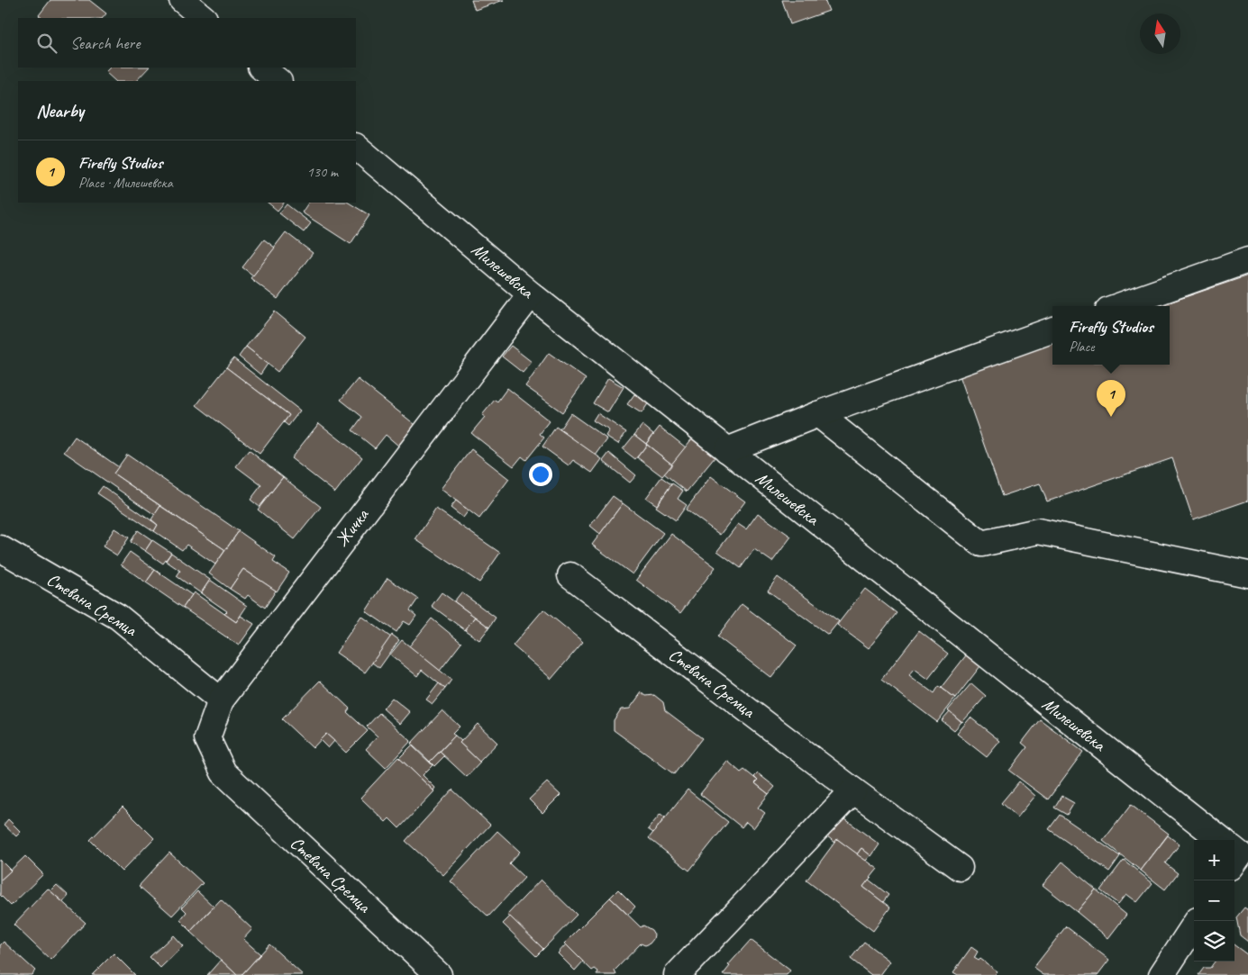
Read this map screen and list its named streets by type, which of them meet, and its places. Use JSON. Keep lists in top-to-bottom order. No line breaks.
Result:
{"streets":{"street":["Милешевска","Жичка","Стевана Сремца"]},"crossings":[["Милешевска","Жичка"],["Жичка","Стевана Сремца"]],"north":"top","page":{"search":"Search here","heading":"Nearby","list":[{"mark":"1","name":"Firefly Studios","note":"Place · Милешевска","value":"130 m"}],"popup":["Firefly Studios","Place"],"pins":"1","map_buttons":["+","−"]}}
